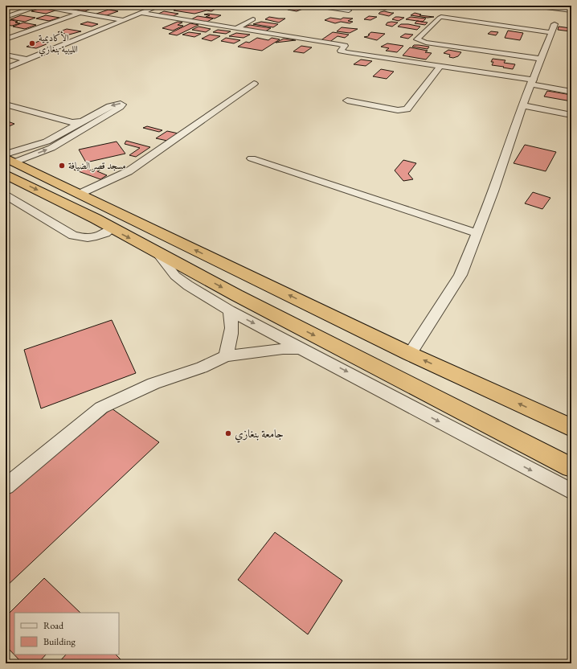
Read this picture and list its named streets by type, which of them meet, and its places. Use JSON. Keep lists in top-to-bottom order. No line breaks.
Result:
{"places":["الأكاديمية الليبية بنغازي","مسجد قصر الضيافة","جامعة بنغازي"],"legend":["Road","Building"]}
